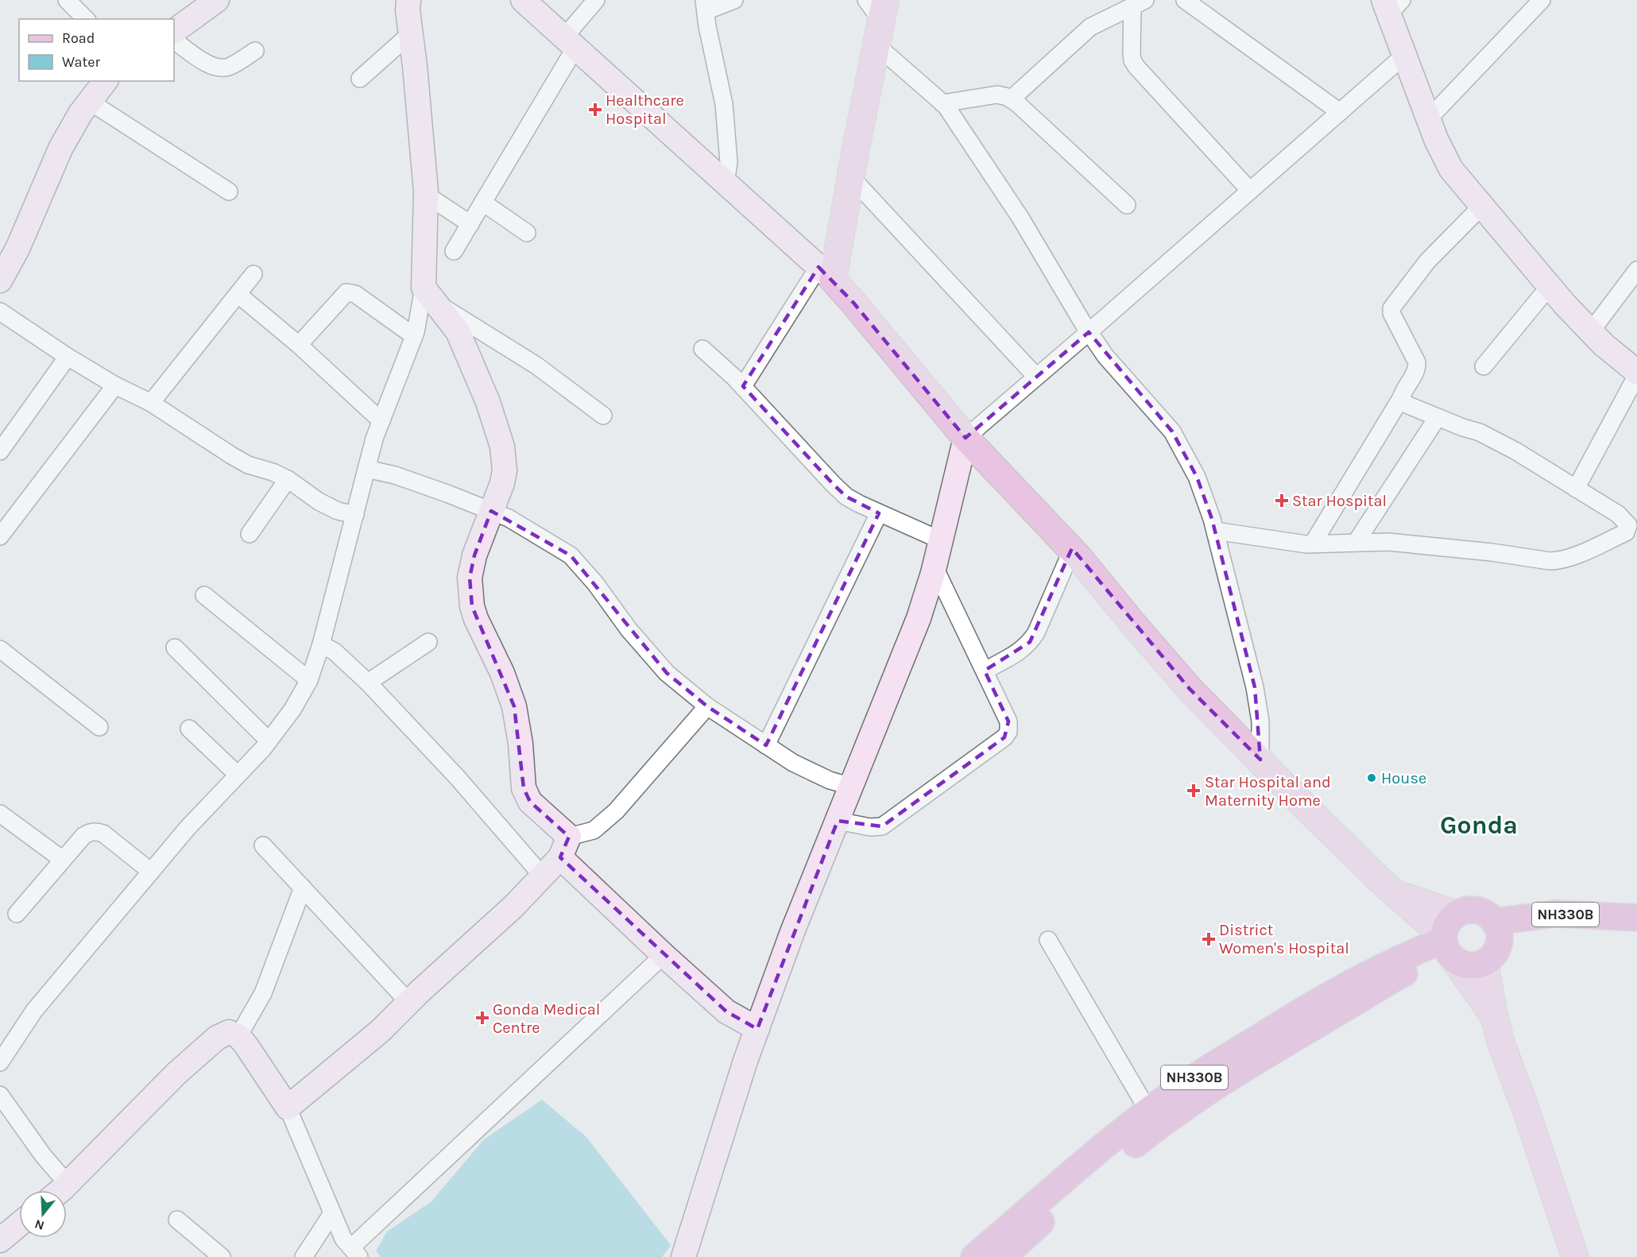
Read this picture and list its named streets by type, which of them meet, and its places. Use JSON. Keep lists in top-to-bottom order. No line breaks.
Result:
{"streets":{"highway":["NH330B"]},"districts":["Gonda"],"places":{"health":["Healthcare Hospital","Star Hospital","Star Hospital and Maternity Home","District Women's Hospital","Gonda Medical Centre"],"other":["House"]},"legend":["Road","Water"],"north":"bottom"}
